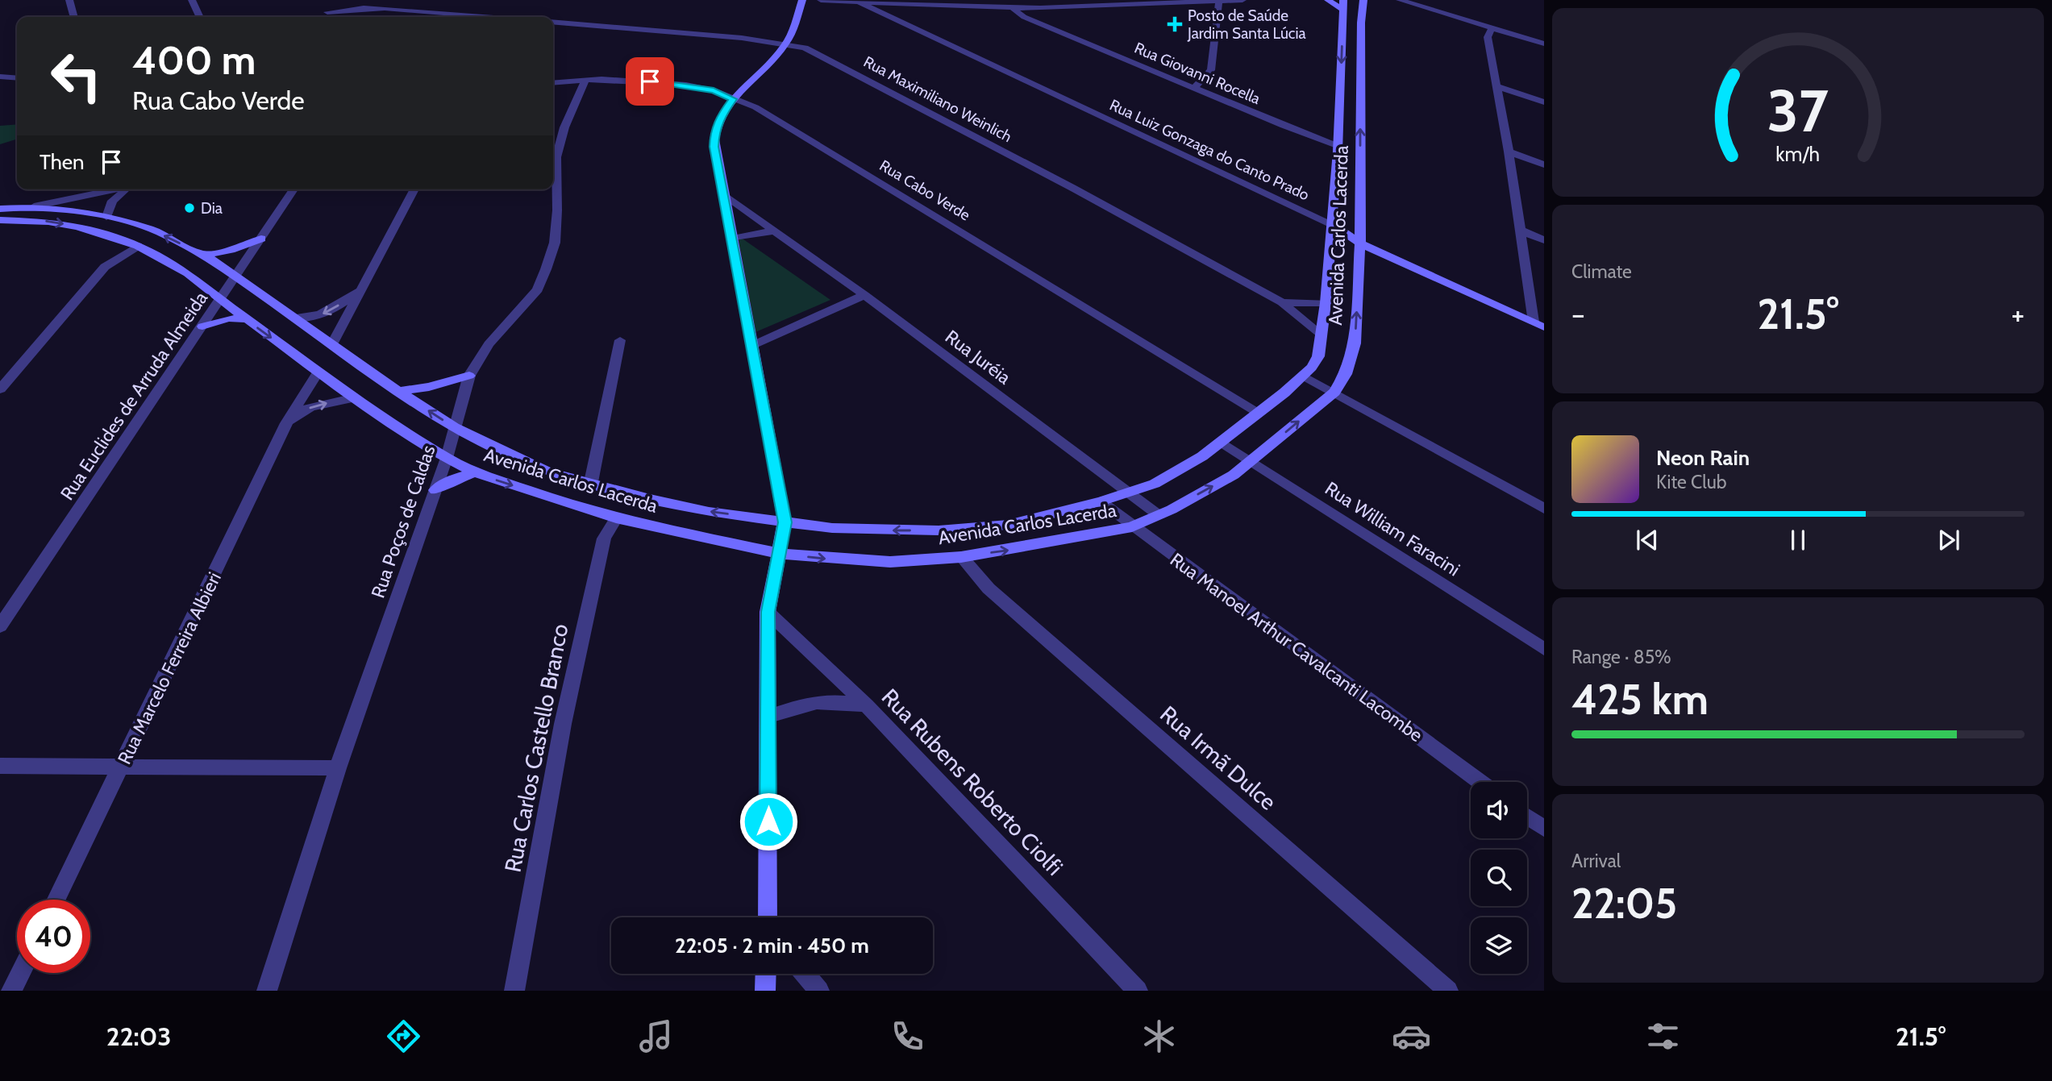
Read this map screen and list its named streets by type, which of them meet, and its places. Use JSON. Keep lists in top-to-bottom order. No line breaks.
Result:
{"streets":{"main road":["Rua Luiz Gonzaga do Canto Prado","Avenida Carlos Lacerda"],"street":["Rua Giovanni Rocella","Rua Maximiliano Weinlich","Rua Cabo Verde","Rua Juréia","Rua Euclides de Arruda Almeida","Rua Poços de Caldas","Rua William Faracini","Rua Manoel Arthur Cavalcanti Lacombe","Rua Marcelo Ferreira Albieri","Rua Carlos Castello Branco","Rua Irmã Dulce","Rua Rubens Roberto Ciolfi"]},"crossings":[["Rua Giovanni Rocella","Avenida Carlos Lacerda"],["Rua Maximiliano Weinlich","Avenida Carlos Lacerda"],["Rua Luiz Gonzaga do Canto Prado","Avenida Carlos Lacerda"],["Rua Cabo Verde","Avenida Carlos Lacerda"],["Rua Cabo Verde","Rua Poços de Caldas"],["Avenida Carlos Lacerda","Rua Juréia"],["Avenida Carlos Lacerda","Rua Euclides de Arruda Almeida"],["Avenida Carlos Lacerda","Rua Poços de Caldas"],["Avenida Carlos Lacerda","Rua William Faracini"],["Avenida Carlos Lacerda","Rua Manoel Arthur Cavalcanti Lacombe"],["Avenida Carlos Lacerda","Rua Marcelo Ferreira Albieri"],["Avenida Carlos Lacerda","Rua Carlos Castello Branco"],["Avenida Carlos Lacerda","Rua Irmã Dulce"]],"places":{"health":["Posto de Saúde Jardim Santa Lúcia"],"other":["Dia"]},"page":{"turn":["400 m","Rua Cabo Verde"],"then":"Then","tile":["Climate",["Range · 85%","425 km"],["Arrival","22:05"]],"heat":["−","21.5°","+"],"song":["Neon Rain","Kite Club"],"limit":"40","trip":"22:05 · 2 min · 450 m","tabs":["22:03","21.5°"],"gauge":["37","km/h"]}}
